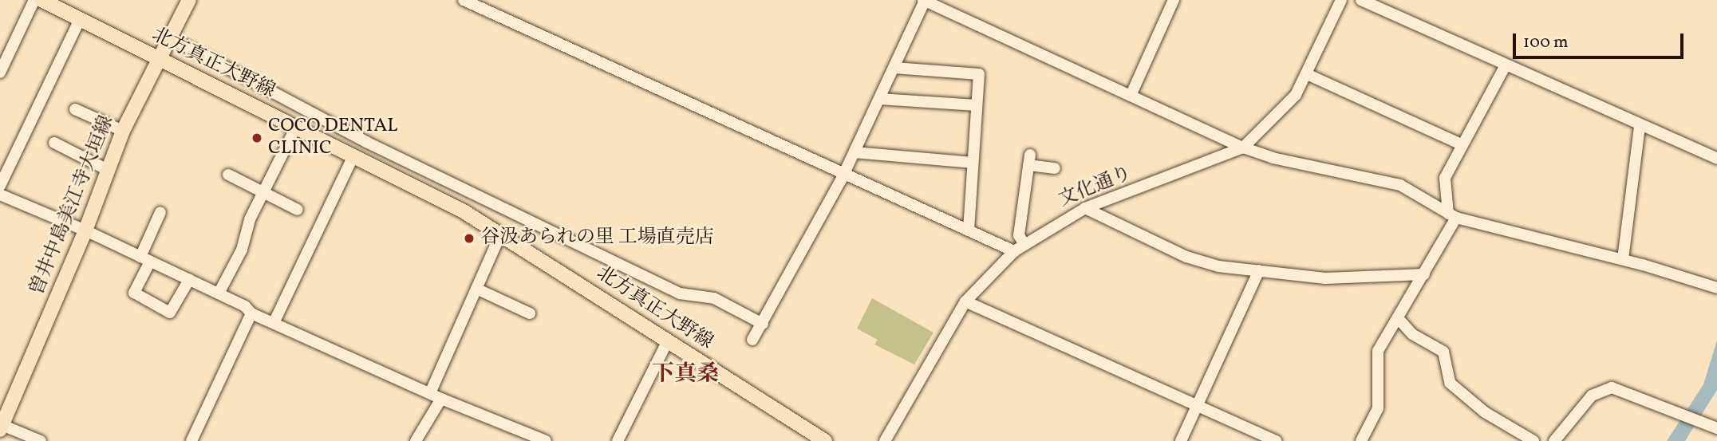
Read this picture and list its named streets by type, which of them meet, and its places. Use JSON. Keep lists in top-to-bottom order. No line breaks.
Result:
{"streets":{"main road":["北方真正大野線","曽井中島美江寺大垣線"],"street":["文化通り"]},"crossings":[["北方真正大野線","曽井中島美江寺大垣線"]],"districts":["下真桑"],"places":["COCO DENTAL CLINIC","谷汲あられの里 工場直売店"],"scale_bar":"100 m"}
